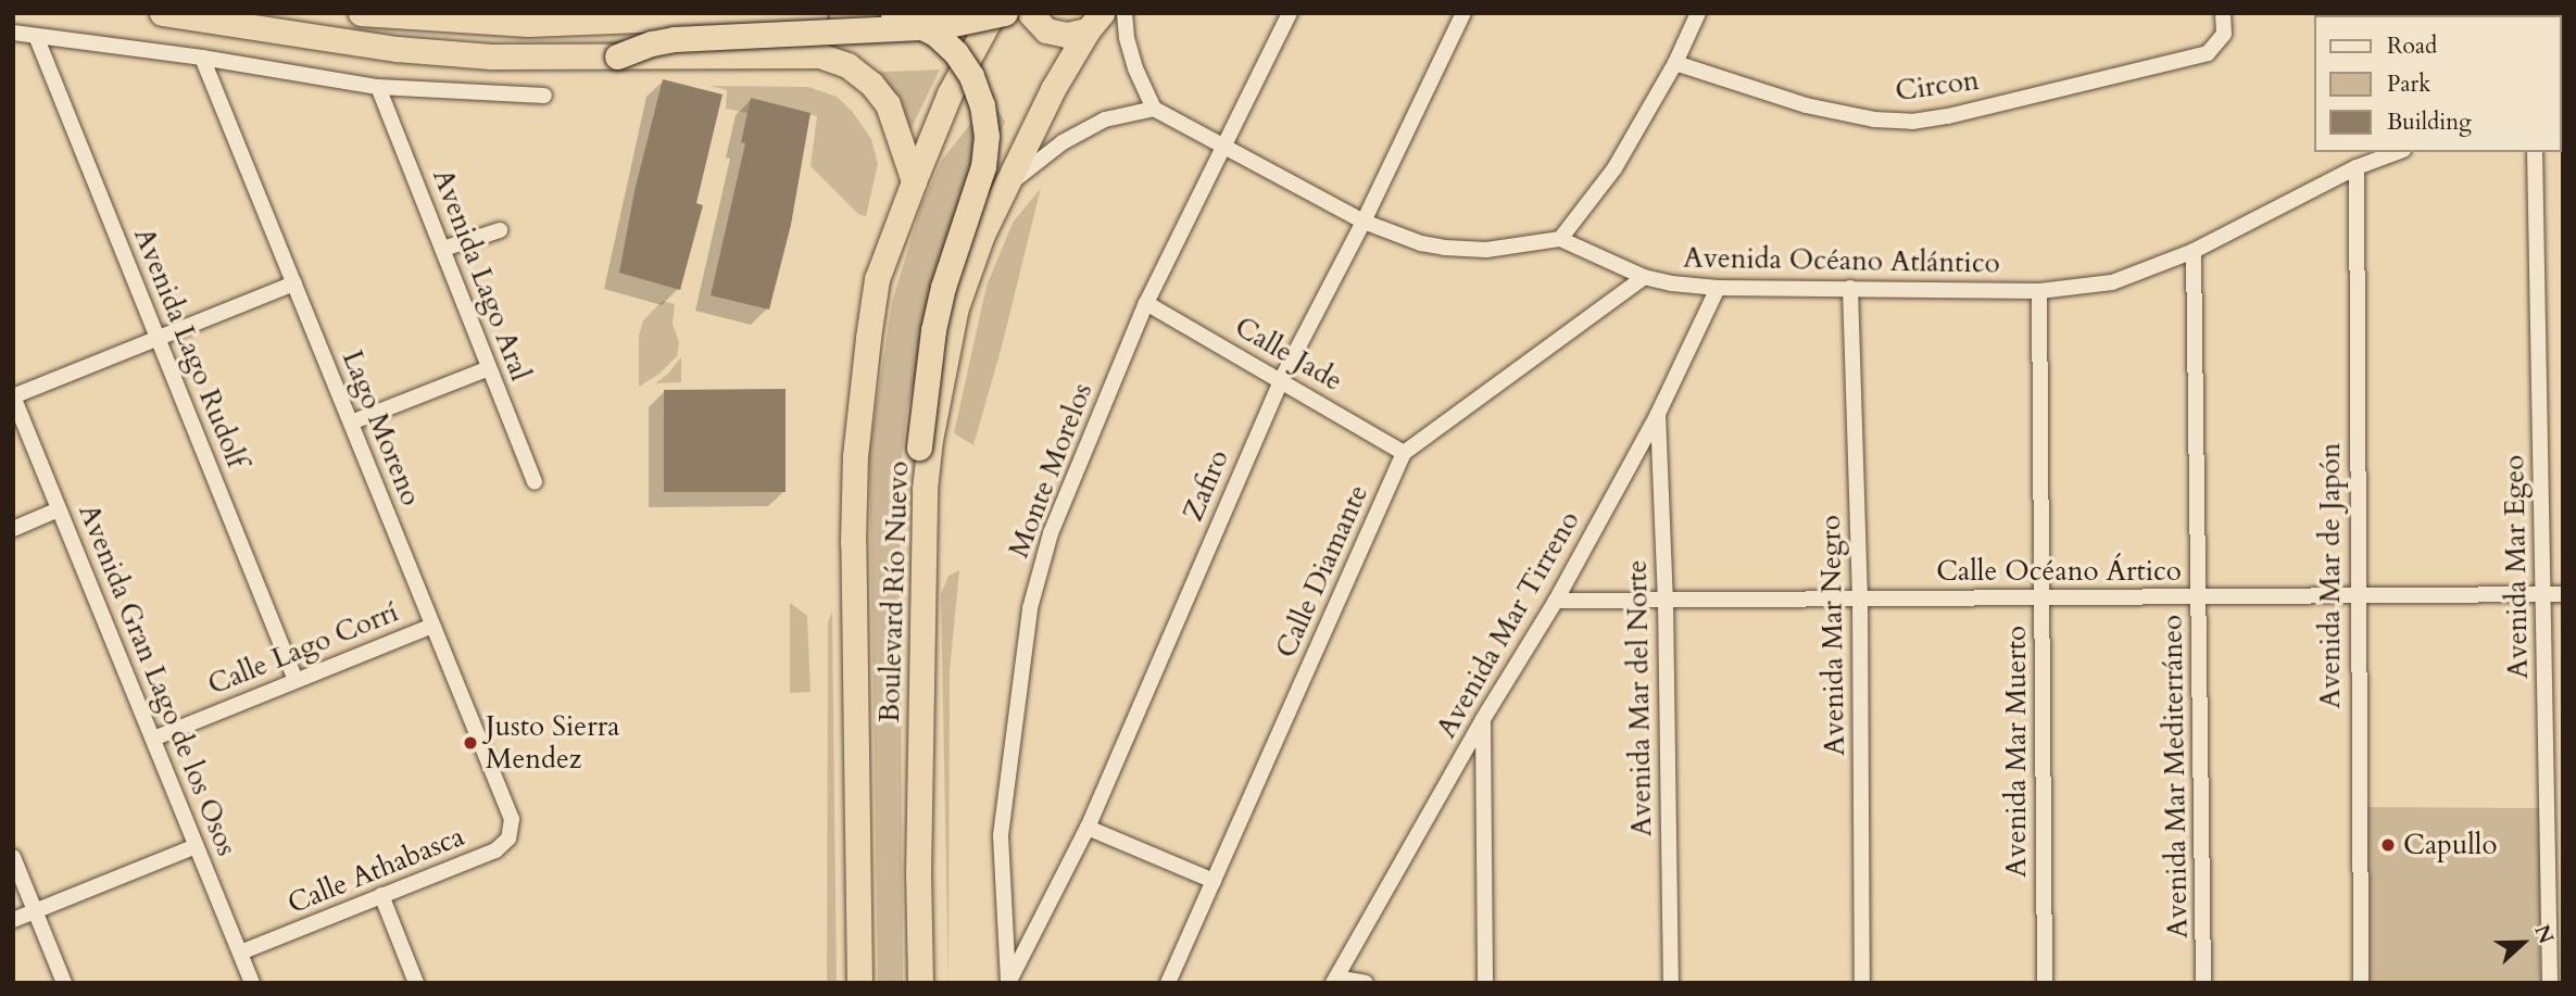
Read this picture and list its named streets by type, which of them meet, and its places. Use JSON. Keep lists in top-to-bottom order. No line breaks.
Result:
{"streets":{"highway":["Boulevard Río Nuevo"],"street":["Circon","Avenida Océano Atlántico","Avenida Lago Aral","Avenida Lago Rudolf","Calle Jade","Lago Moreno","Monte Morelos","Zafiro","Avenida Mar Egeo","Calle Diamante","Calle Océano Ártico","Avenida Mar de Japón","Avenida Mar Tirreno","Avenida Mar Negro","Calle Lago Corrí","Avenida Gran Lago de los Osos","Avenida Mar del Norte","Avenida Mar Muerto","Avenida Mar Mediterráneo","Calle Athabasca"]},"crossings":[["Avenida Océano Atlántico","Avenida Mar de Japón"],["Avenida Océano Atlántico","Avenida Mar Tirreno"],["Avenida Océano Atlántico","Avenida Mar Negro"],["Avenida Océano Atlántico","Avenida Mar Muerto"],["Avenida Océano Atlántico","Avenida Mar Mediterráneo"],["Avenida Lago Rudolf","Calle Lago Corrí"],["Calle Jade","Monte Morelos"],["Calle Jade","Zafiro"],["Calle Jade","Calle Diamante"],["Lago Moreno","Calle Lago Corrí"],["Lago Moreno","Calle Athabasca"],["Monte Morelos","Zafiro"],["Avenida Mar Egeo","Calle Océano Ártico"],["Calle Océano Ártico","Avenida Mar de Japón"],["Calle Océano Ártico","Avenida Mar Tirreno"],["Calle Océano Ártico","Avenida Mar Negro"],["Calle Océano Ártico","Avenida Mar del Norte"],["Calle Océano Ártico","Avenida Mar Muerto"],["Calle Océano Ártico","Avenida Mar Mediterráneo"],["Avenida Mar Tirreno","Avenida Mar del Norte"],["Calle Lago Corrí","Avenida Gran Lago de los Osos"],["Avenida Gran Lago de los Osos","Calle Athabasca"]],"places":["Justo Sierra Mendez","Capullo"],"legend":["Road","Park","Building"],"north":"right"}
